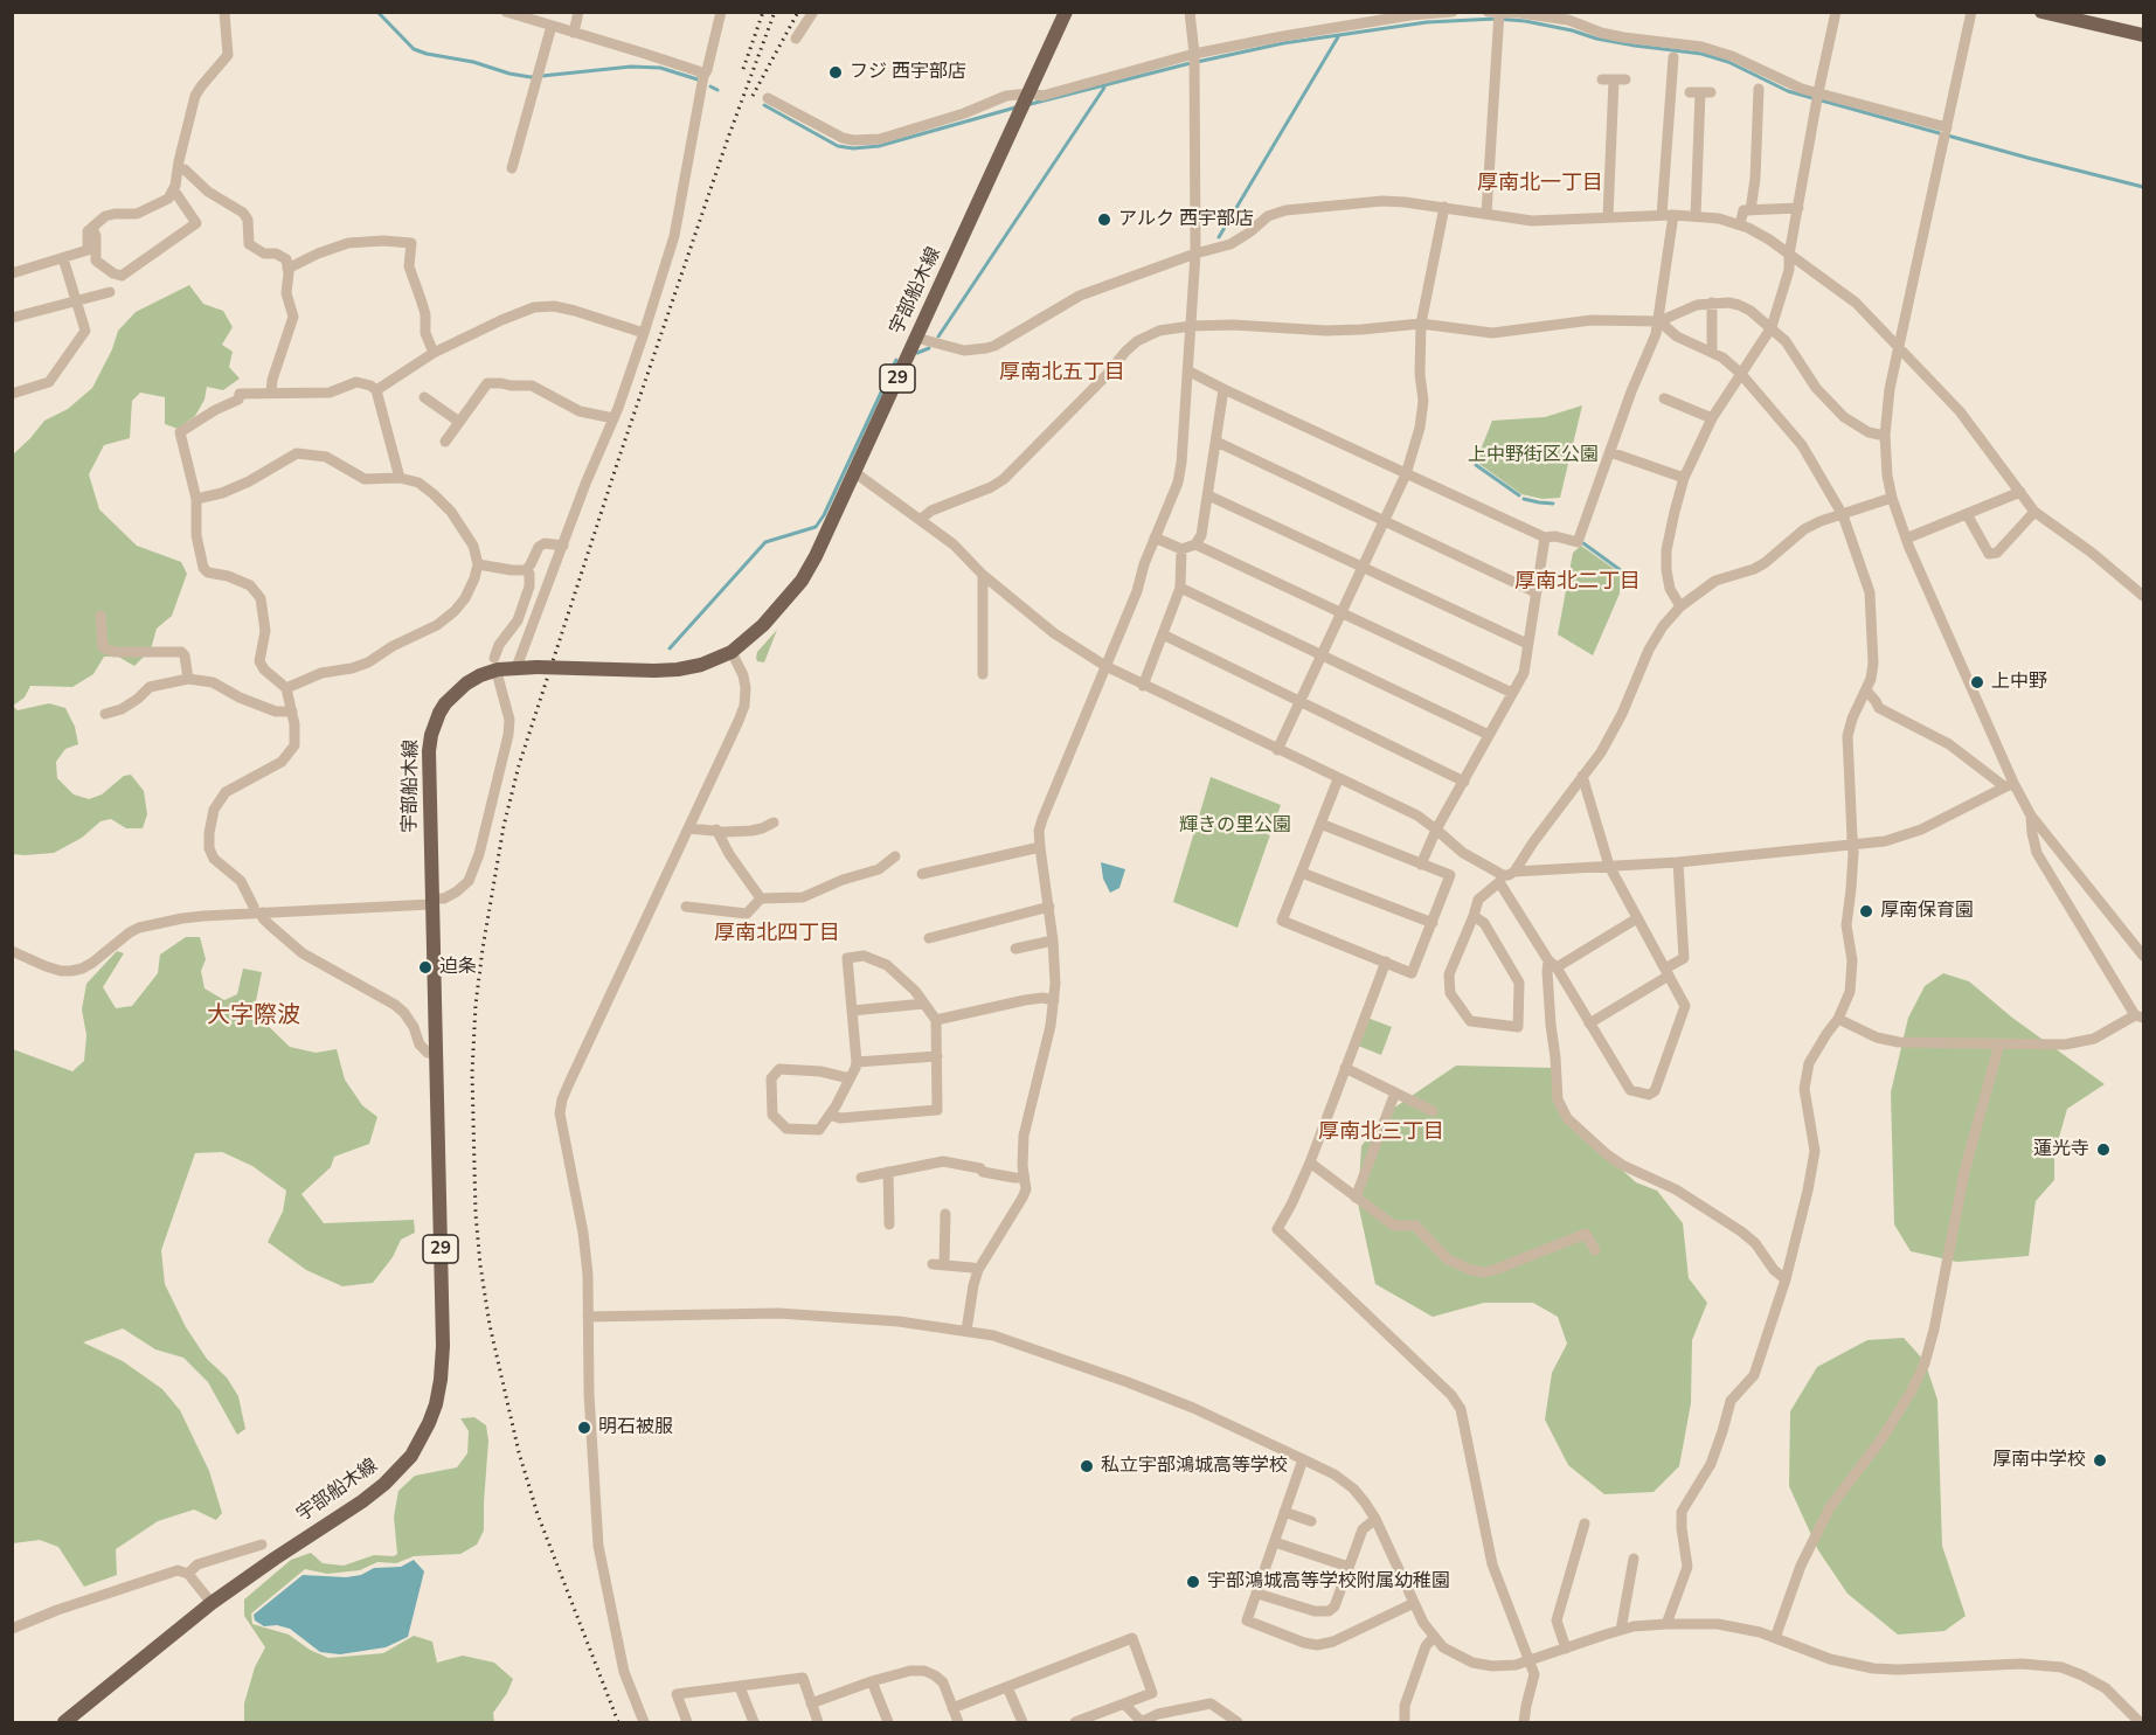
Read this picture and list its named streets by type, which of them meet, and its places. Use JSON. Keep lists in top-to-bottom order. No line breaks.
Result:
{"streets":{"main road":["宇部船木線","29"]},"districts":["厚南北一丁目","厚南北五丁目","厚南北二丁目","厚南北四丁目","大字際波","厚南北三丁目"],"parks":["上中野街区公園","輝きの里公園"],"places":["フジ 西宇部店","アルク 西宇部店","上中野","厚南保育園","迫条","蓮光寺","明石被服","厚南中学校","私立宇部鴻城高等学校","宇部鴻城高等学校附属幼稚園"]}
